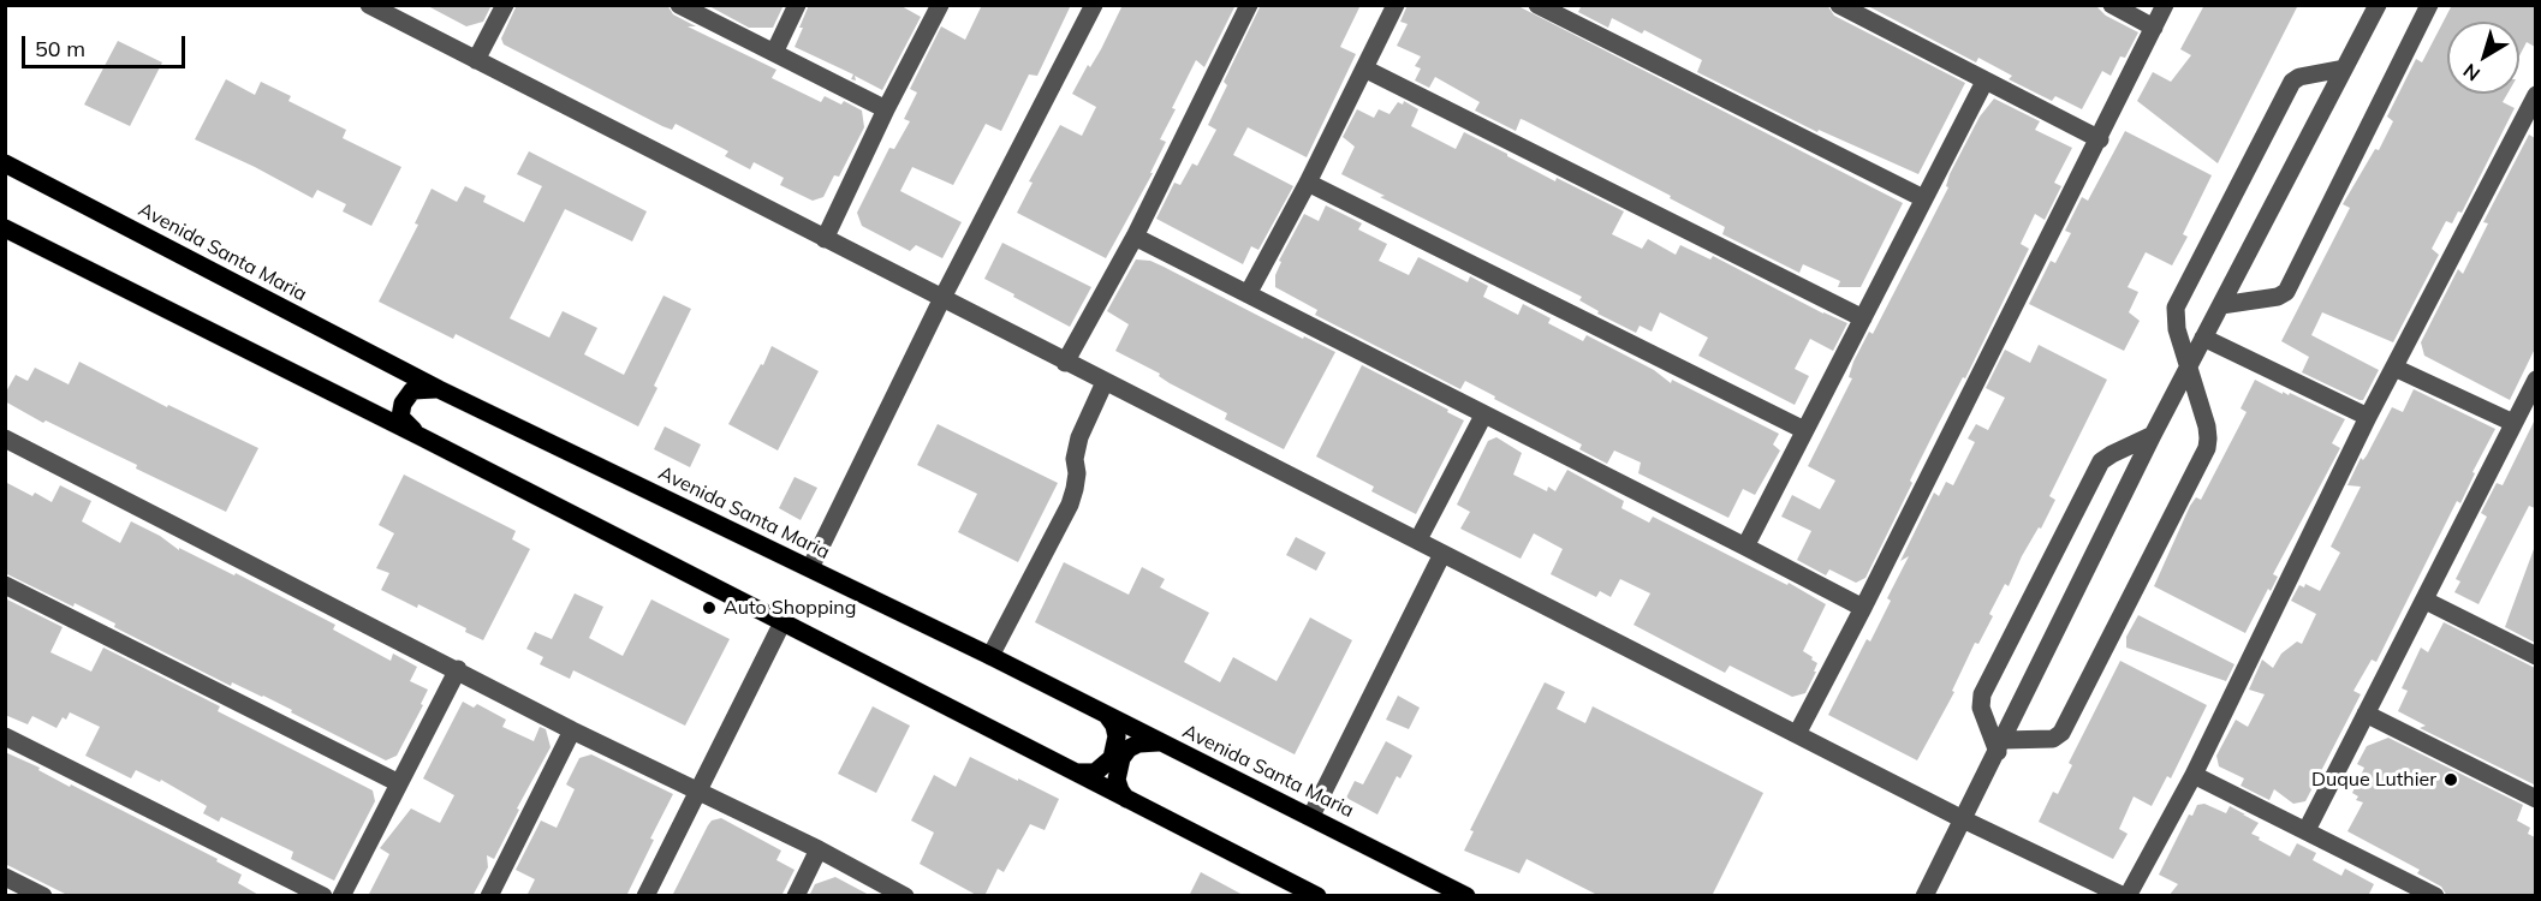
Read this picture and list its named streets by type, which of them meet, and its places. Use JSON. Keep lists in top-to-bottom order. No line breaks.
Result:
{"streets":{"main road":["Avenida Santa Maria"]},"places":["Auto Shopping","Duque Luthier"],"scale_bar":"50 m","north":"bottom left"}
